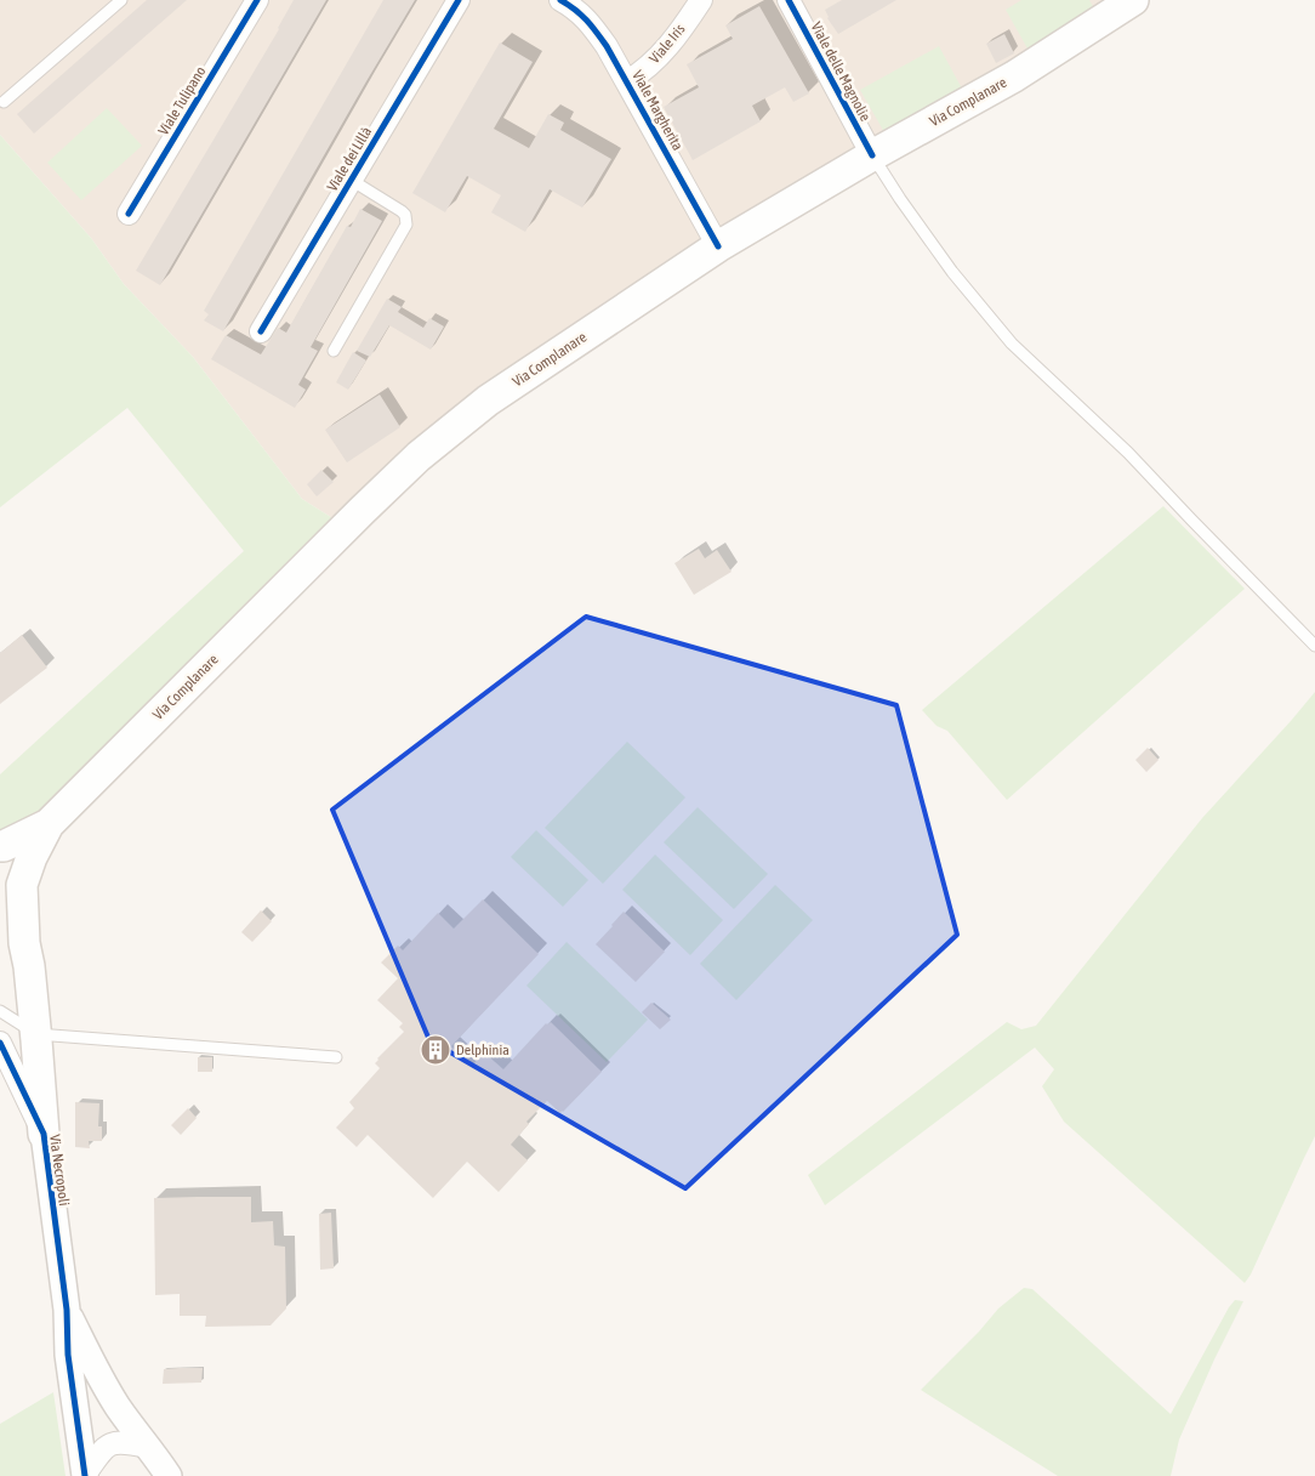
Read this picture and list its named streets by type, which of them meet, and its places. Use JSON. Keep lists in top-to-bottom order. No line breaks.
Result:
{"streets":{"main road":["Via Complanare"],"street":["Viale Iris","Viale delle Magnolie","Viale Tulipano","Viale Margherita","Viale dei Lillà","Via Necropoli"]},"crossings":[["Viale Iris","Viale Margherita"],["Viale delle Magnolie","Via Complanare"],["Via Complanare","Viale Margherita"]],"places":{"building":["Delphinia"]}}
